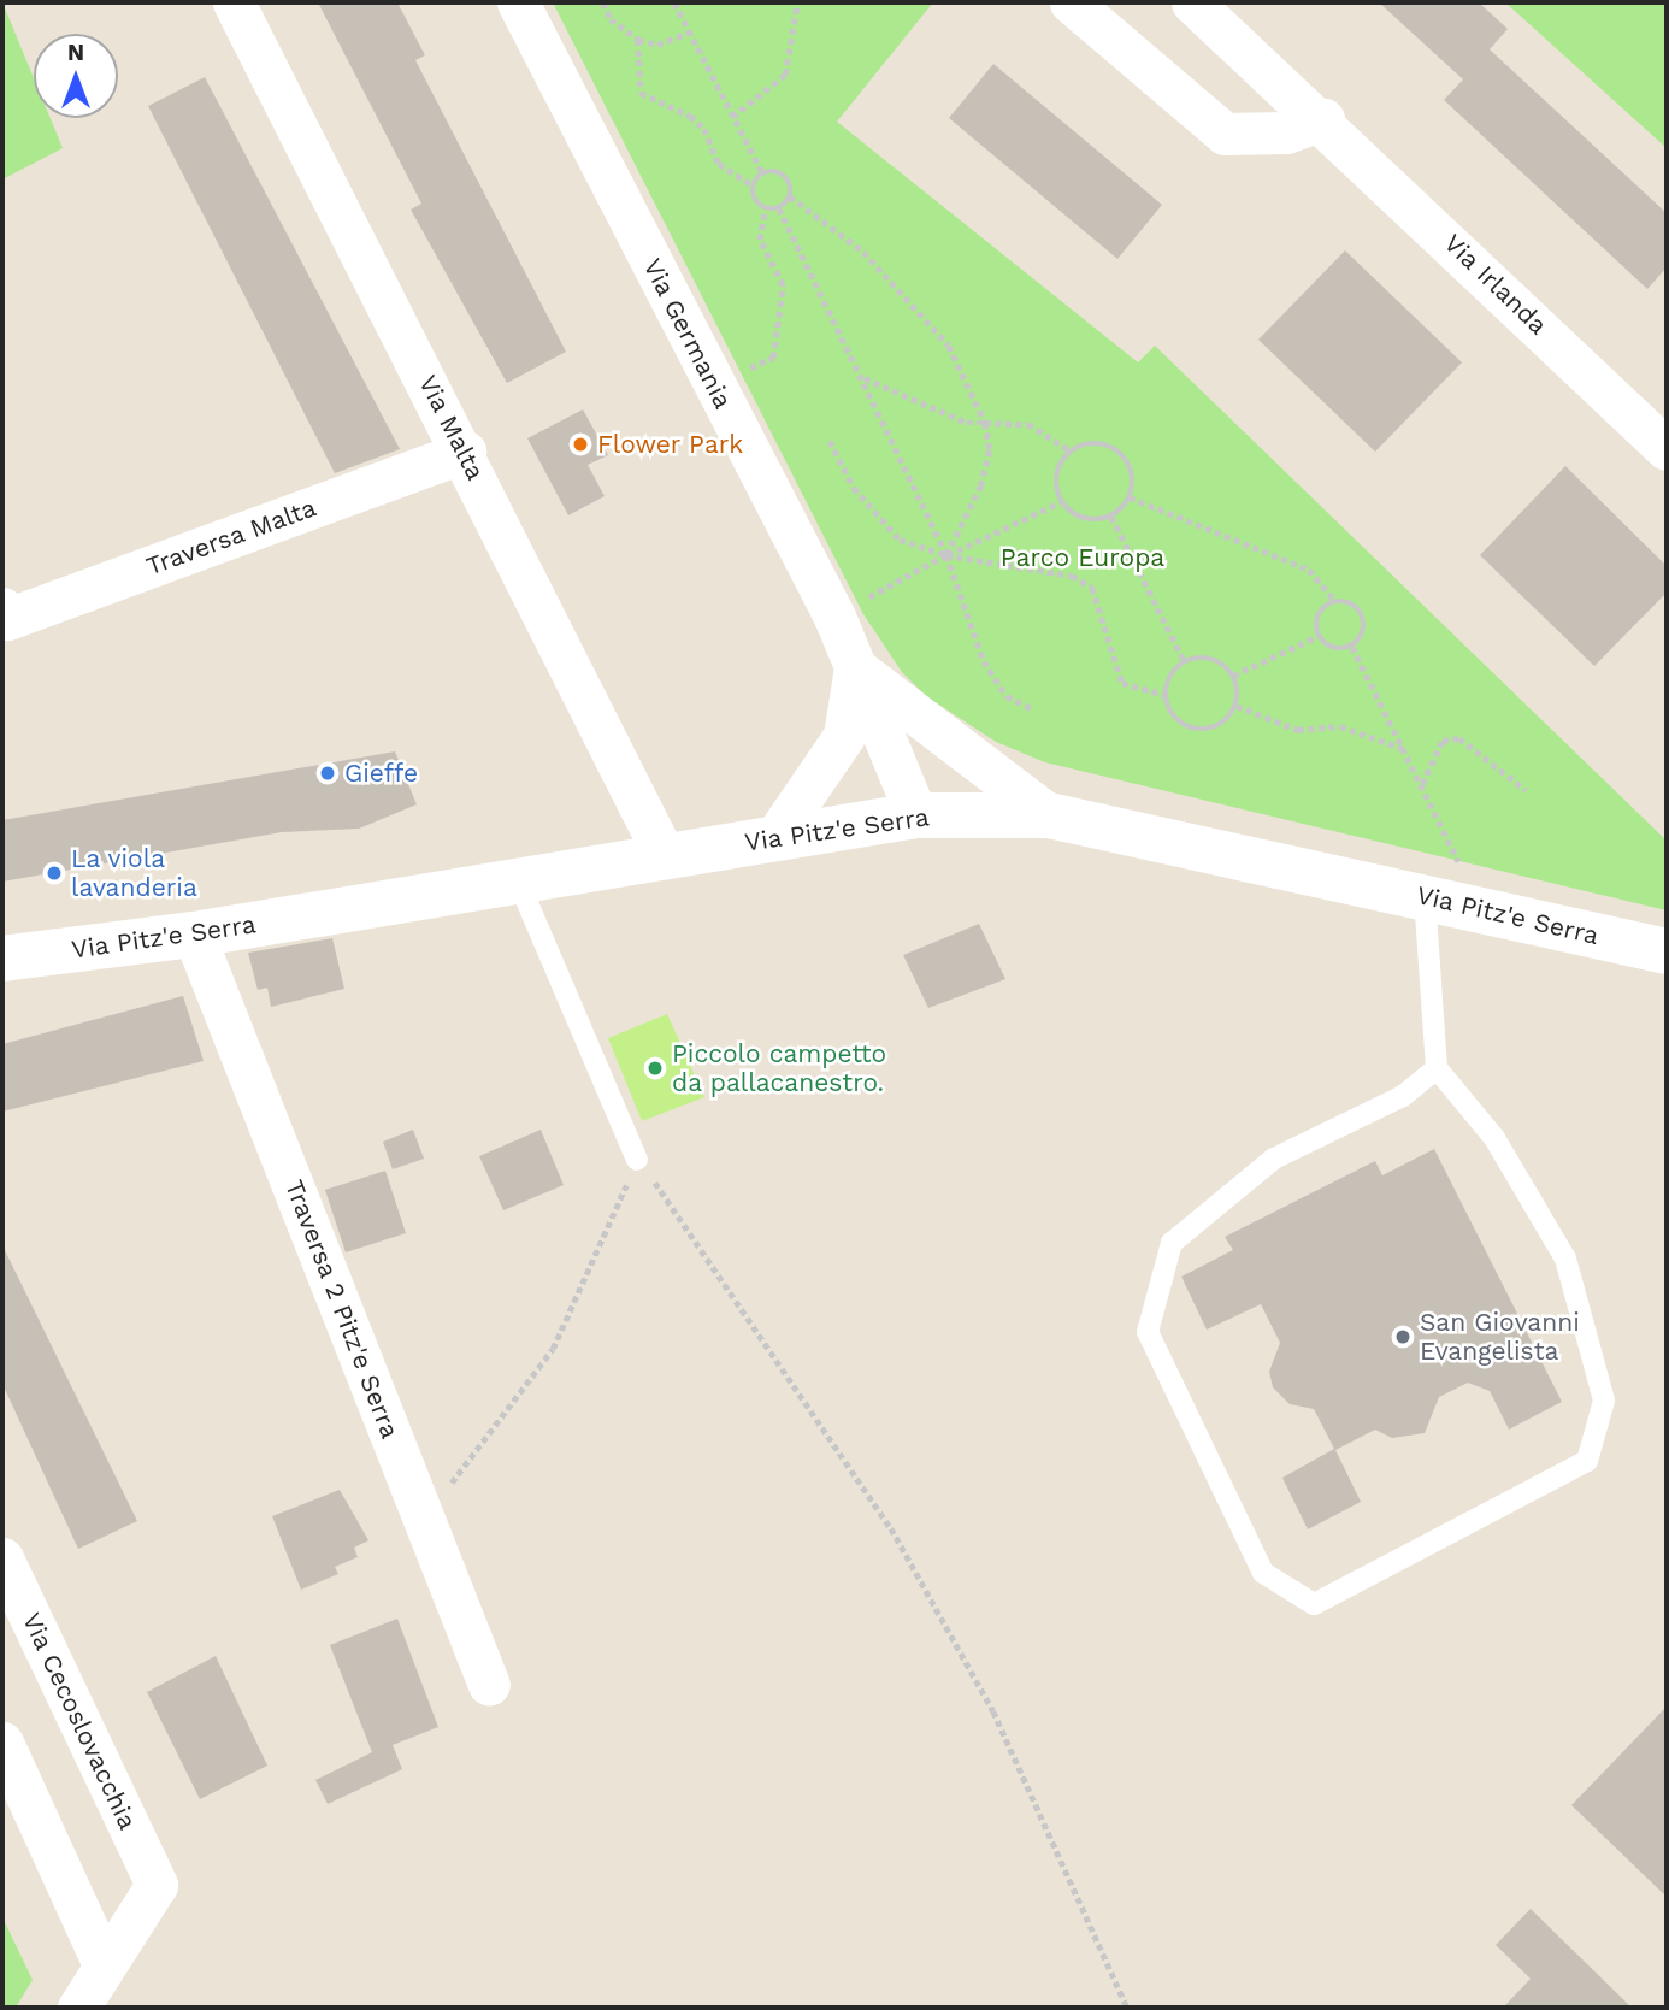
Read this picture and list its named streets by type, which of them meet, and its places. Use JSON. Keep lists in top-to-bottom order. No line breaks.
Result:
{"streets":{"street":["Via Irlanda","Via Germania","Via Malta","Traversa Malta","Via Pitz'e Serra","Traversa 2 Pitz'e Serra","Via Cecoslovacchia"]},"crossings":[["Via Germania","Via Pitz'e Serra"],["Via Malta","Traversa Malta"],["Via Malta","Via Pitz'e Serra"],["Via Pitz'e Serra","Traversa 2 Pitz'e Serra"]],"parks":["Parco Europa"],"places":["Flower Park","Gieffe","La viola lavanderia","Piccolo campetto da pallacanestro.","San Giovanni Evangelista"],"north":"top"}
